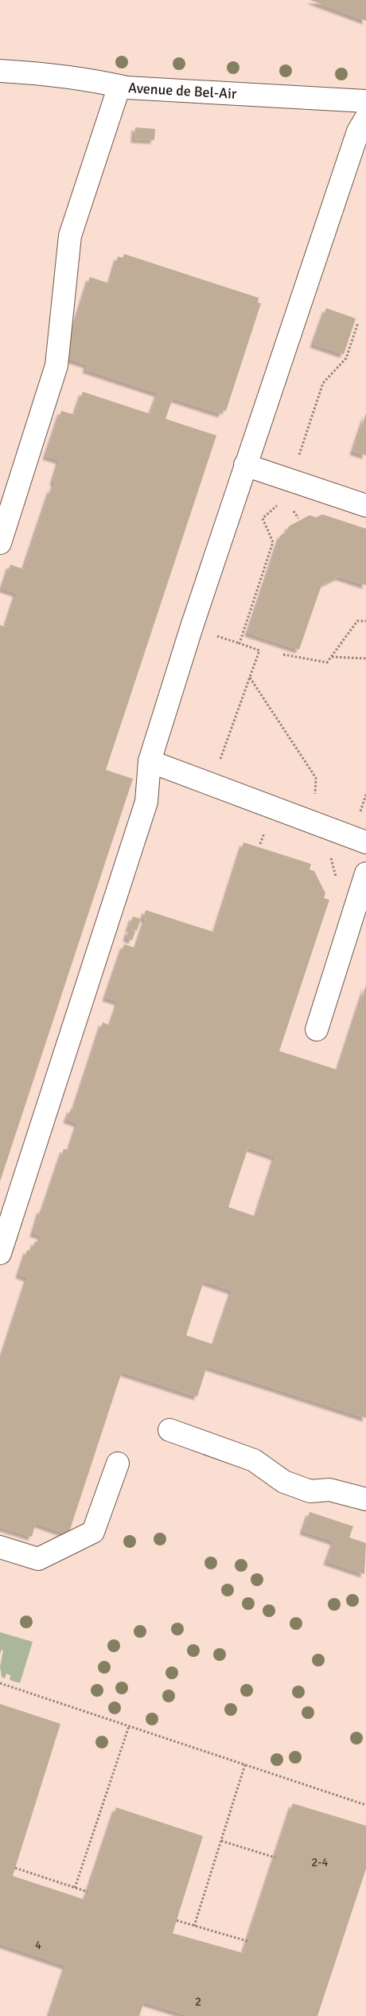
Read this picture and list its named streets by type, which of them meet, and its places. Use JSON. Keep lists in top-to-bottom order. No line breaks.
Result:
{"streets":{"street":["Avenue de Bel-Air"]},"house_numbers":["2-4","4","2"]}
